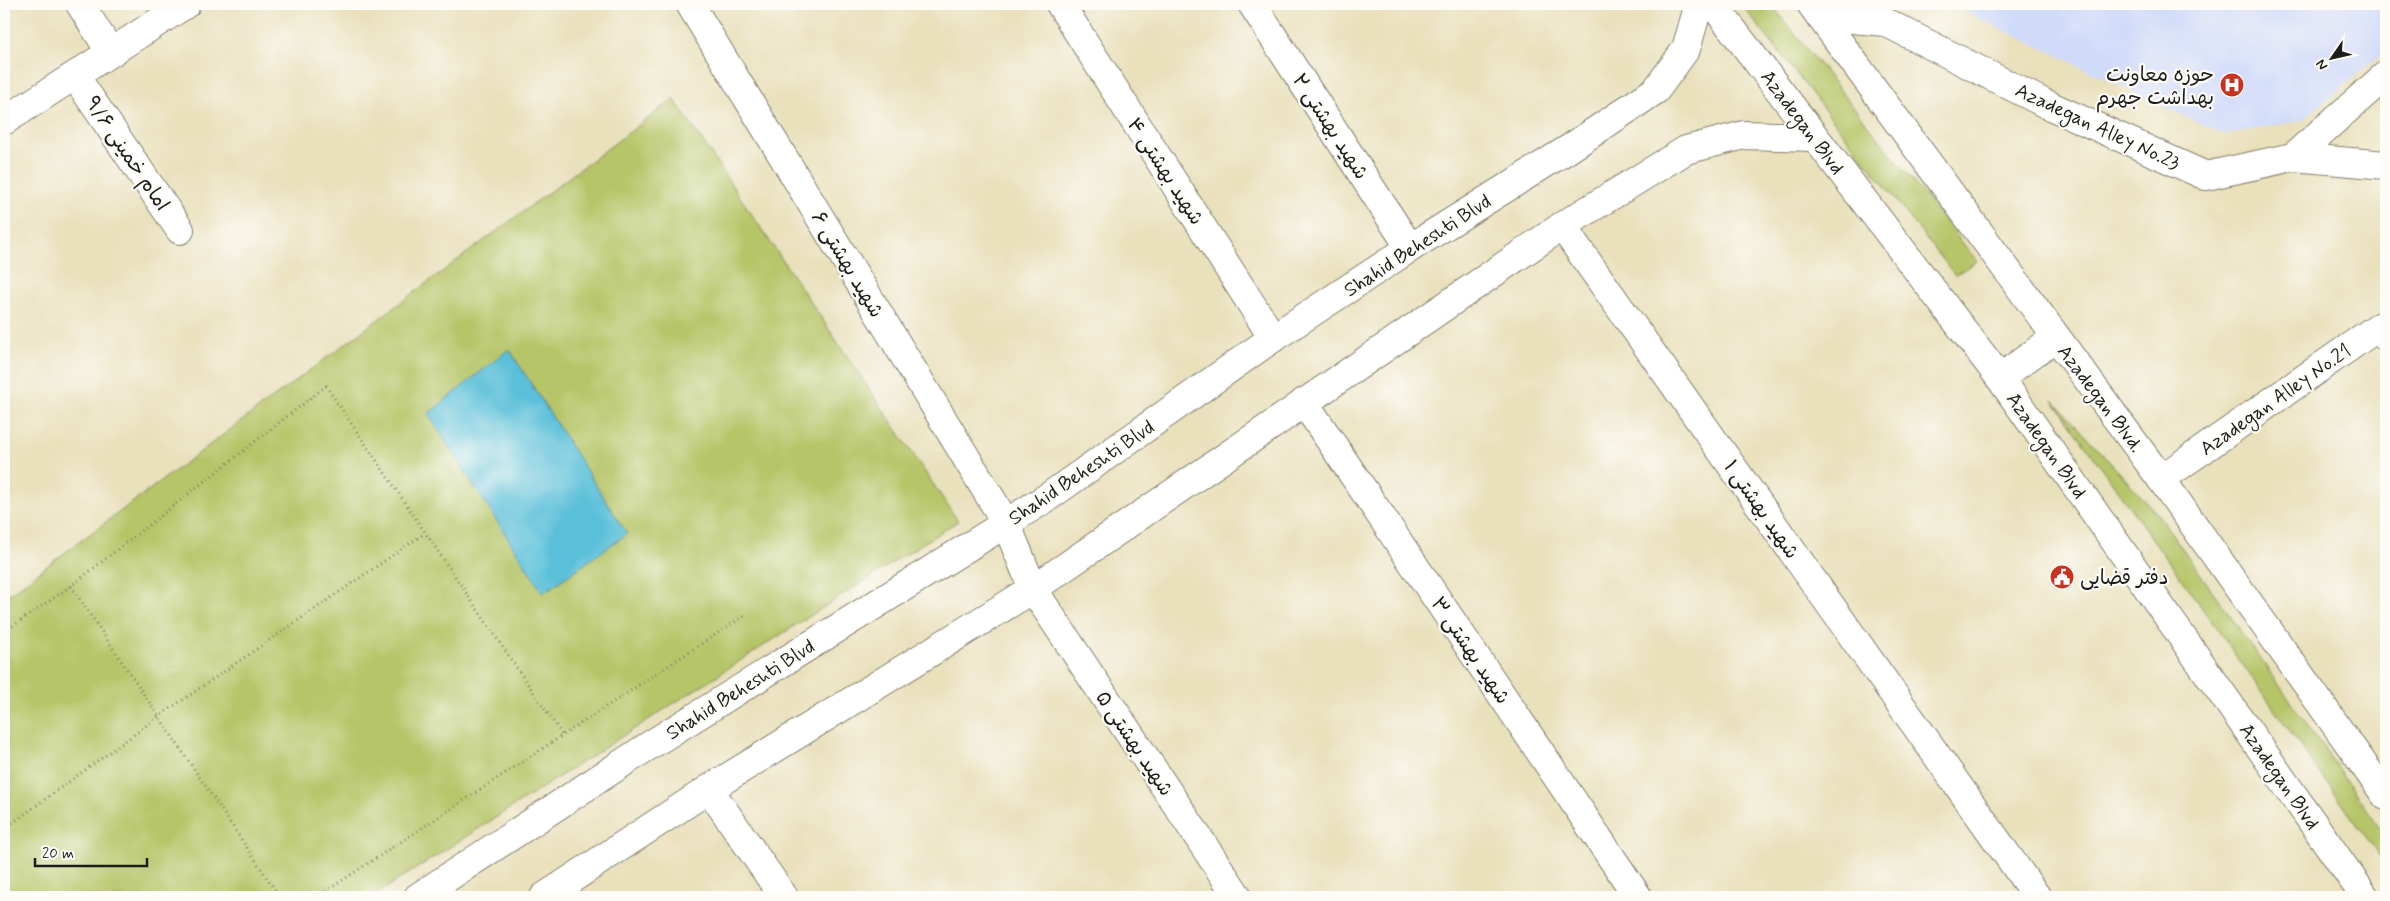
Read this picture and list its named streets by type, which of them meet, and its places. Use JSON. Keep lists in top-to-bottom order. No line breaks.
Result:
{"streets":{"main road":["َAzadegan Blvd","شهید بهشتی ۲","Azadegan Alley No.23","امام خمینی ۹/۶","شهید بهشتی ۴","Shahid Beheshti Blvd","شهید بهشتی ۶","Azadegan Blvd.","Azadegan Alley No.21","شهید بهشتی ۱","شهید بهشتی ۳","شهید بهشتی ۵"]},"crossings":[["شهید بهشتی ۲","Shahid Beheshti Blvd"],["Azadegan Alley No.23","Azadegan Blvd."],["شهید بهشتی ۴","Shahid Beheshti Blvd"],["Shahid Beheshti Blvd","شهید بهشتی ۶"],["شهید بهشتی ۶","شهید بهشتی ۵"],["Azadegan Blvd.","Azadegan Alley No.21"]],"places":{"hospital":["حوزه معاونت بهداشت جهرم"],"public building":["دفتر قضایی"]},"scale_bar":"20 m","north":"bottom left"}
